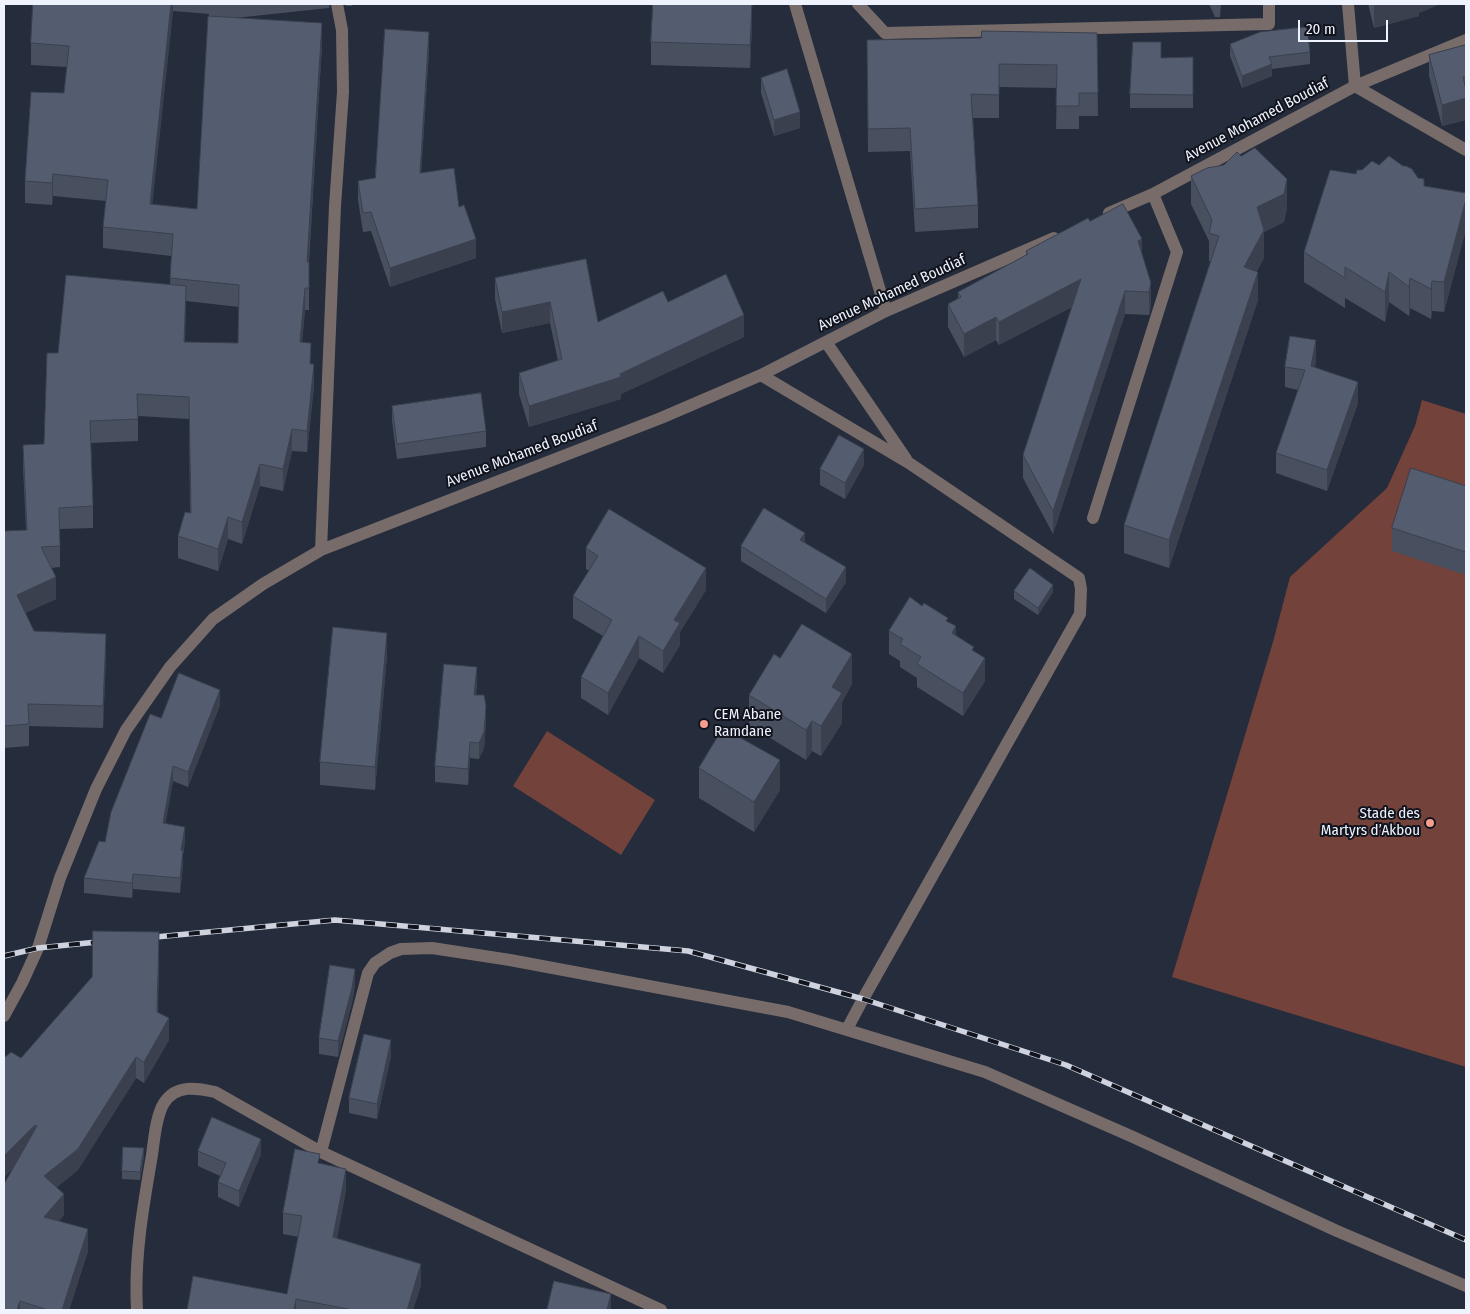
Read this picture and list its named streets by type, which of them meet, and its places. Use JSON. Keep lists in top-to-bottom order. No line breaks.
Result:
{"streets":{"street":["Avenue Mohamed Boudiaf"]},"places":["CEM Abane Ramdane","Stade des Martyrs d’Akbou"],"scale_bar":"20 m"}
